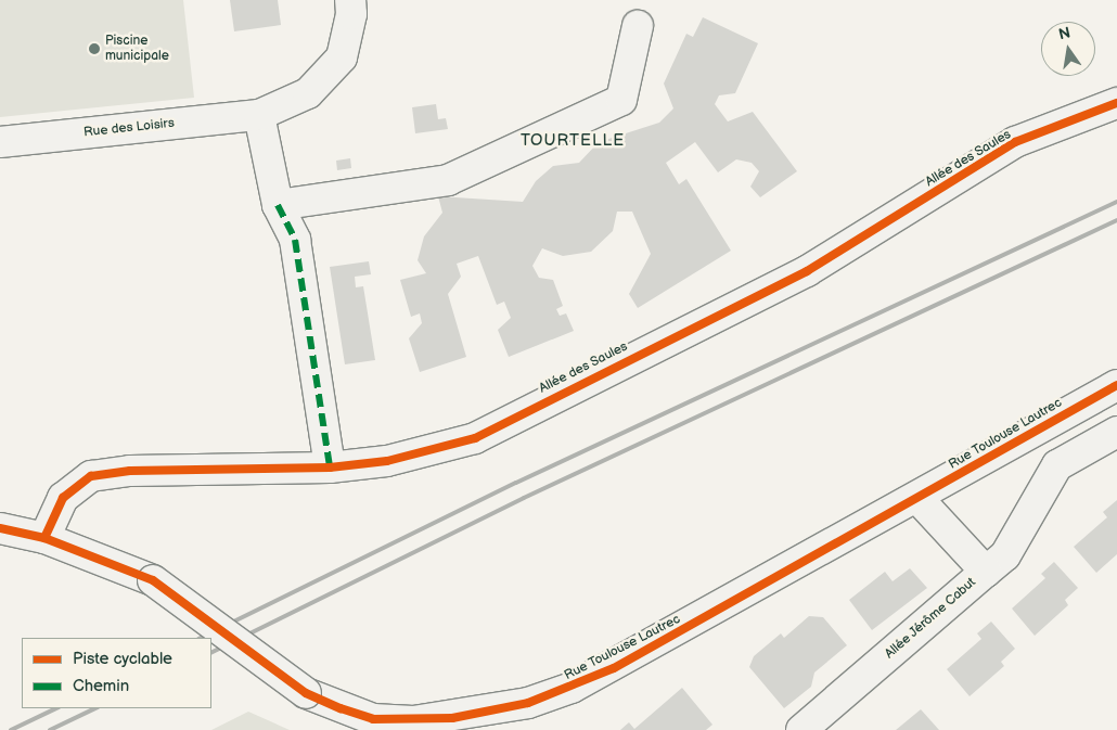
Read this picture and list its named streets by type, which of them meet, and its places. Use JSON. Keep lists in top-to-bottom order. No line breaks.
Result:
{"streets":{"street":["Rue des Loisirs","Allée des Saules","Rue Toulouse Lautrec","Allée Jérôme Cabut"]},"crossings":[["Allée des Saules","Rue Toulouse Lautrec"],["Rue Toulouse Lautrec","Allée Jérôme Cabut"]],"districts":["TOURTELLE"],"places":["Piscine municipale"],"legend":["Piste cyclable","Chemin"],"north":"top"}
